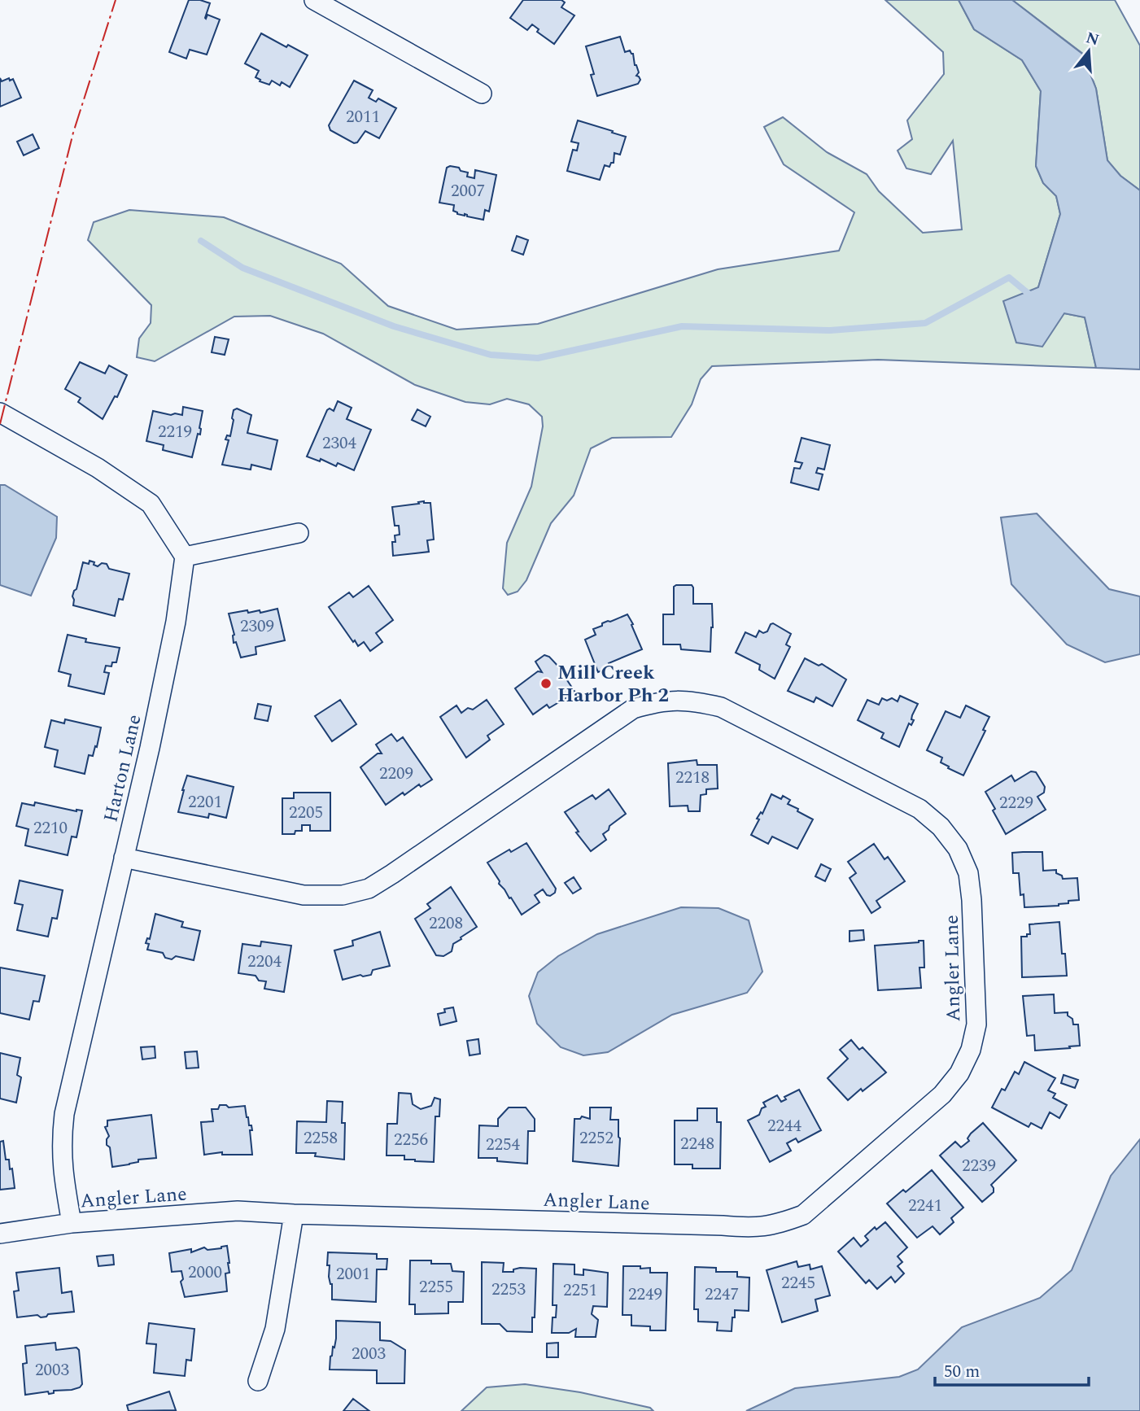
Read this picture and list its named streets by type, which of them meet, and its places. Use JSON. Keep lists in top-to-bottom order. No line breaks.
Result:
{"streets":{"street":["Harton Lane","Angler Lane"]},"crossings":[["Harton Lane","Angler Lane"]],"places":["Mill Creek Harbor Ph 2"],"house_numbers":["2011","2007","2219","2304","2309","2209","2218","2201","2229","2205","2210","2208","2204","2244","2258","2252","2256","2248","2254","2239","2241","2000","2001","2245","2255","2253","2251","2249","2247","2003","2003"],"scale_bar":"50 m","north":"top"}
